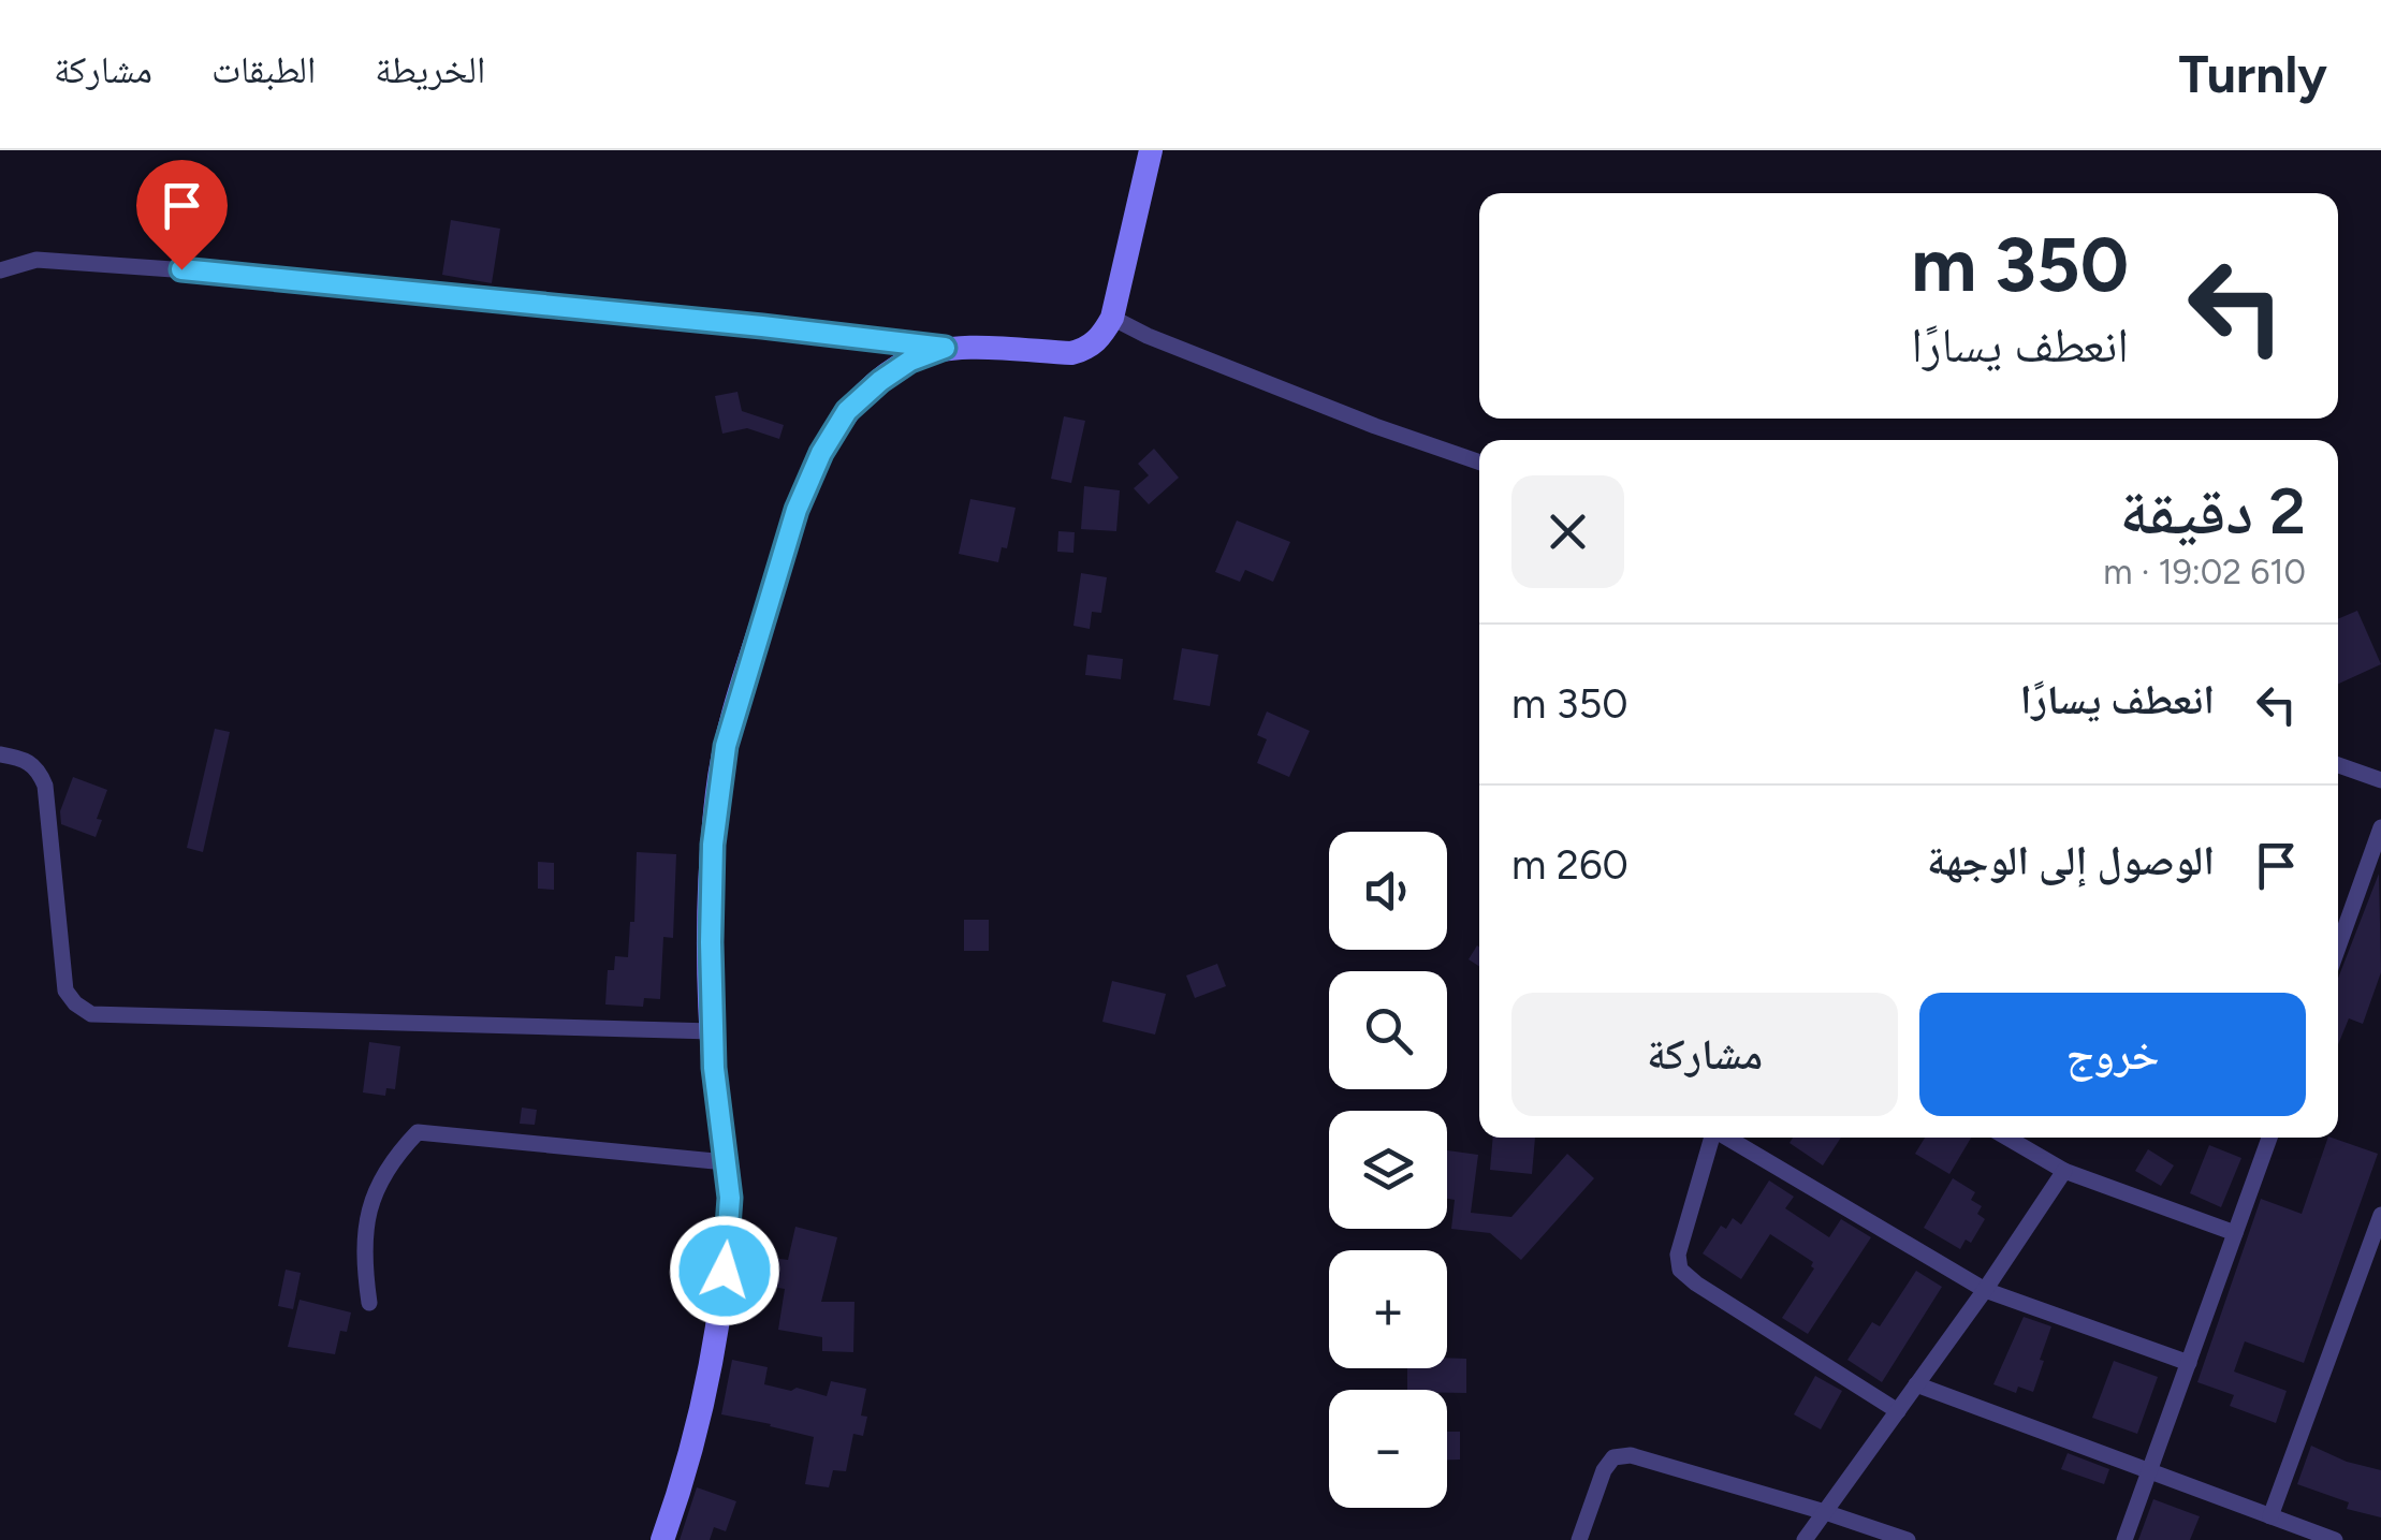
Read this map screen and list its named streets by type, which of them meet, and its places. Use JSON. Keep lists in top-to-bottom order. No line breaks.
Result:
{"page":{"header":"Turnly","nav":["الخريطة","الطبقات","مشاركة"],"turn":["350 m","انعطف يسارًا"],"heading":["2 دقيقة","610 m · 19:02"],"list":[{"name":"انعطف يسارًا","value":"350 m"},{"name":"الوصول إلى الوجهة","value":"260 m"}],"map_buttons":["+","−"],"buttons":["خروج","مشاركة"]}}
